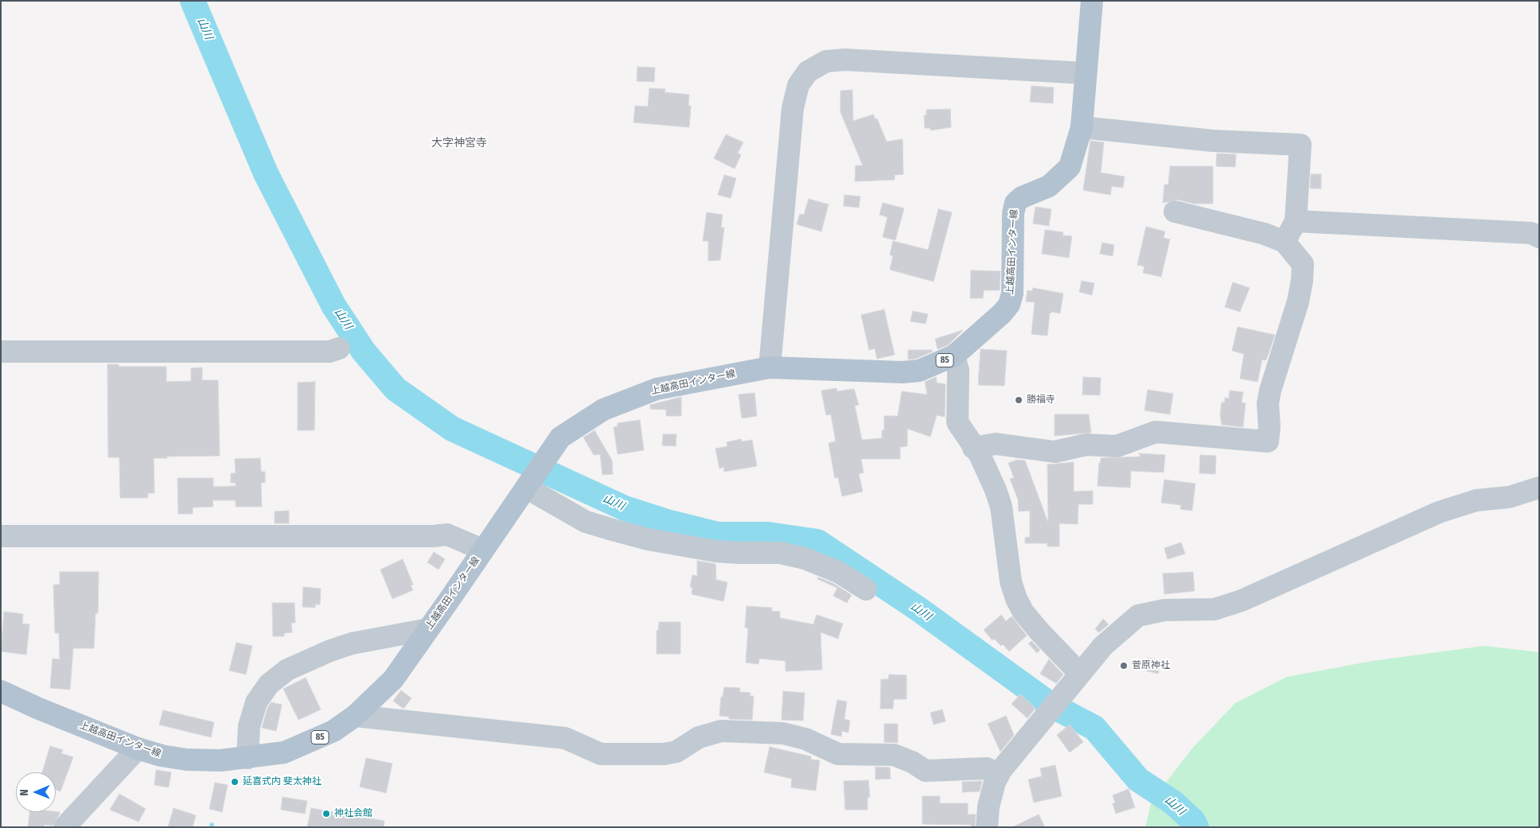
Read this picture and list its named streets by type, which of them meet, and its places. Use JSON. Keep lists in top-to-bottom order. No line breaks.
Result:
{"streets":{"main road":["上越高田インター線","85"]},"districts":["大字神宮寺"],"water":["山川"],"places":["勝福寺","菅原神社","延喜式内 斐太神社","神社会館"],"north":"left"}
